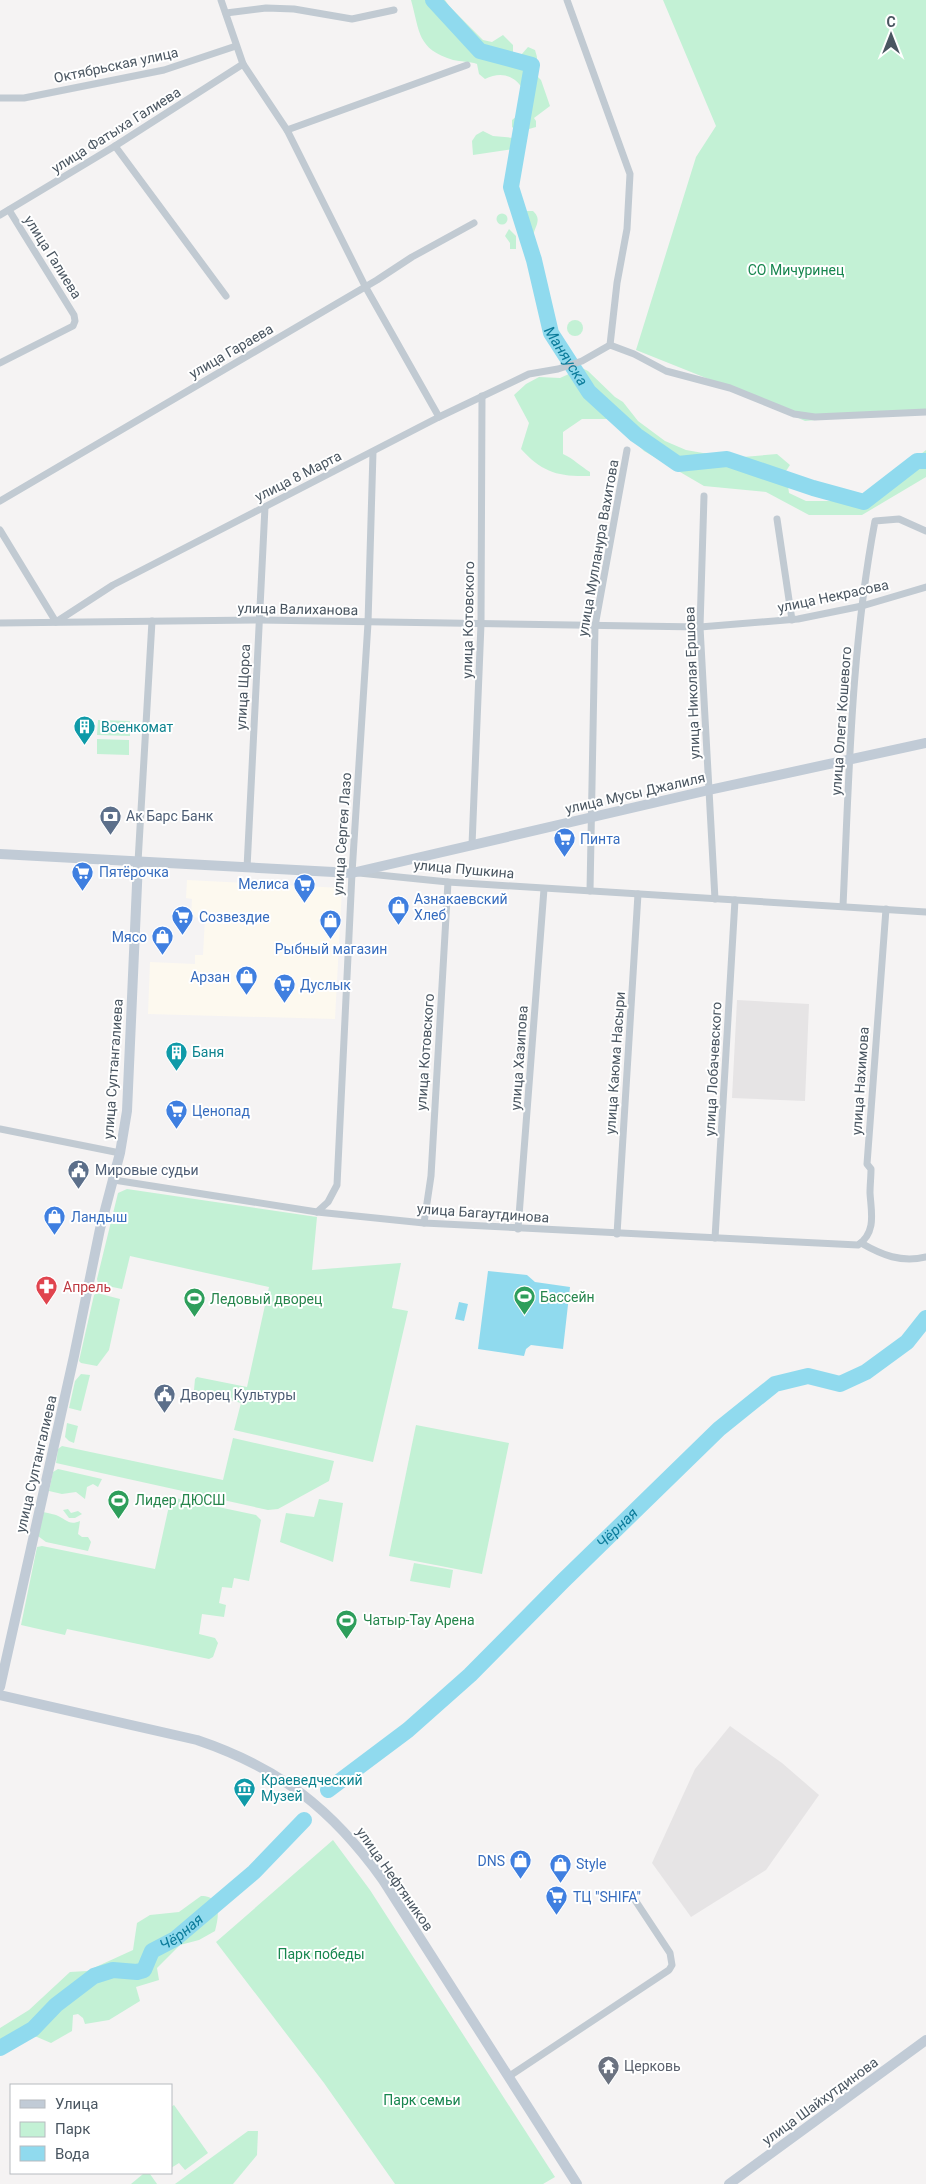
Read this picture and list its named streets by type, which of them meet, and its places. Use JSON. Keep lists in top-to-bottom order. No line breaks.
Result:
{"streets":{"street":["Октябрьская улица","улица Фатыха Галиева","улица Галиева","улица Гараева","улица 8 Марта","улица Мулланура Вахитова","улица Некрасова","улица Валиханова","улица Котовского","улица Николая Ершова","улица Щорса","улица Олега Кошевого","улица Мусы Джалиля","улица Сергея Лазо","улица Пушкина","улица Хазипова","улица Каюма Насыри","улица Султангалиева","улица Лобачевского","улица Нахимова","улица Багаутдинова","улица Нефтяников","улица Шайхутдинова"]},"crossings":[["улица Фатыха Галиева","улица Галиева"],["улица 8 Марта","улица Валиханова"],["улица 8 Марта","улица Котовского"],["улица 8 Марта","улица Щорса"],["улица 8 Марта","улица Сергея Лазо"],["улица Мулланура Вахитова","улица Некрасова"],["улица Мулланура Вахитова","улица Валиханова"],["улица Мулланура Вахитова","улица Мусы Джалиля"],["улица Мулланура Вахитова","улица Пушкина"],["улица Некрасова","улица Валиханова"],["улица Некрасова","улица Николая Ершова"],["улица Некрасова","улица Олега Кошевого"],["улица Валиханова","улица Котовского"],["улица Валиханова","улица Щорса"],["улица Валиханова","улица Сергея Лазо"],["улица Валиханова","улица Султангалиева"],["улица Котовского","улица Мусы Джалиля"],["улица Котовского","улица Пушкина"],["улица Котовского","улица Багаутдинова"],["улица Николая Ершова","улица Мусы Джалиля"],["улица Николая Ершова","улица Пушкина"],["улица Щорса","улица Пушкина"],["улица Олега Кошевого","улица Мусы Джалиля"],["улица Олега Кошевого","улица Пушкина"],["улица Мусы Джалиля","улица Сергея Лазо"],["улица Мусы Джалиля","улица Пушкина"],["улица Сергея Лазо","улица Пушкина"],["улица Сергея Лазо","улица Багаутдинова"],["улица Пушкина","улица Хазипова"],["улица Пушкина","улица Каюма Насыри"],["улица Пушкина","улица Султангалиева"],["улица Пушкина","улица Лобачевского"],["улица Пушкина","улица Нахимова"],["улица Хазипова","улица Багаутдинова"],["улица Каюма Насыри","улица Багаутдинова"],["улица Султангалиева","улица Багаутдинова"],["улица Лобачевского","улица Багаутдинова"],["улица Нахимова","улица Багаутдинова"]],"water":["Маняуска","Чёрная"],"parks":["СО Мичуринец","Парк победы","Парк семьи"],"places":{"building":["Военкомат","Баня"],"bank":["Ак Барс Банк"],"supermarket":["Пинта","Пятёрочка","Мелиса","Созвездие","Дуслык","Ценопад","ТЦ \"SHIFA\""],"shop":["Азнакаевский Хлеб","Рыбный магазин","Мясо","Арзан","Ландыш","DNS","Style"],"public building":["Мировые судьи","Дворец Культуры"],"pharmacy":["Апрель"],"sports":["Бассейн","Ледовый дворец","Лидер ДЮСШ","Чатыр-Тау Арена"],"museum":["Краеведческий Музей"],"temple":["Церковь"]},"legend":["Улица","Парк","Вода"],"north":"top"}
